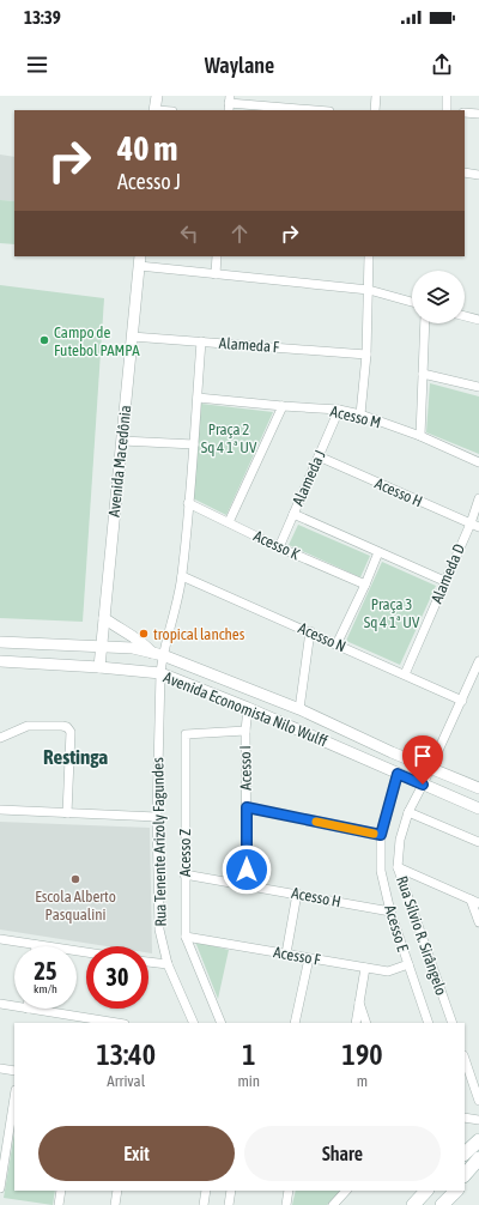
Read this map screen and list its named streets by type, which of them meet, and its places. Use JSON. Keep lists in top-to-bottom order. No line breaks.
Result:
{"streets":{"street":["Alameda F","Acesso M","Avenida Macedônia","Alameda J","Acesso H","Acesso K","Alameda D","Acesso N","Avenida Economista Nilo Wulff","Acesso I","Rua Tenente Arizoly Fagundes","Acesso Z","Acesso E","Rua Sílvio R. Sirângelo","Acesso F"]},"crossings":[["Alameda F","Avenida Macedônia"],["Acesso M","Alameda J"],["Avenida Macedônia","Avenida Economista Nilo Wulff"],["Alameda J","Acesso H"],["Alameda J","Acesso K"],["Acesso H","Alameda D"],["Acesso H","Acesso I"],["Acesso H","Acesso Z"],["Acesso H","Acesso E"],["Alameda D","Acesso N"],["Acesso N","Rua Sílvio R. Sirângelo"],["Avenida Economista Nilo Wulff","Acesso I"],["Avenida Economista Nilo Wulff","Rua Tenente Arizoly Fagundes"],["Avenida Economista Nilo Wulff","Acesso E"],["Avenida Economista Nilo Wulff","Rua Sílvio R. Sirângelo"],["Acesso I","Acesso Z"],["Acesso Z","Acesso F"],["Acesso E","Acesso F"]],"districts":["Restinga"],"parks":["Praça 2 Sq 4 1ª UV","Praça 3 Sq 4 1ª UV"],"places":["Campo de Futebol PAMPA","tropical lanches","Escola Alberto Pasqualini"],"page":{"status":"13:39","header":"Waylane","turn":["40 m","Acesso J"],"speed":"25 km/h","limit":"30","eta":["13:40","Arrival","1","min","190","m"],"buttons":["Exit","Share"]}}
